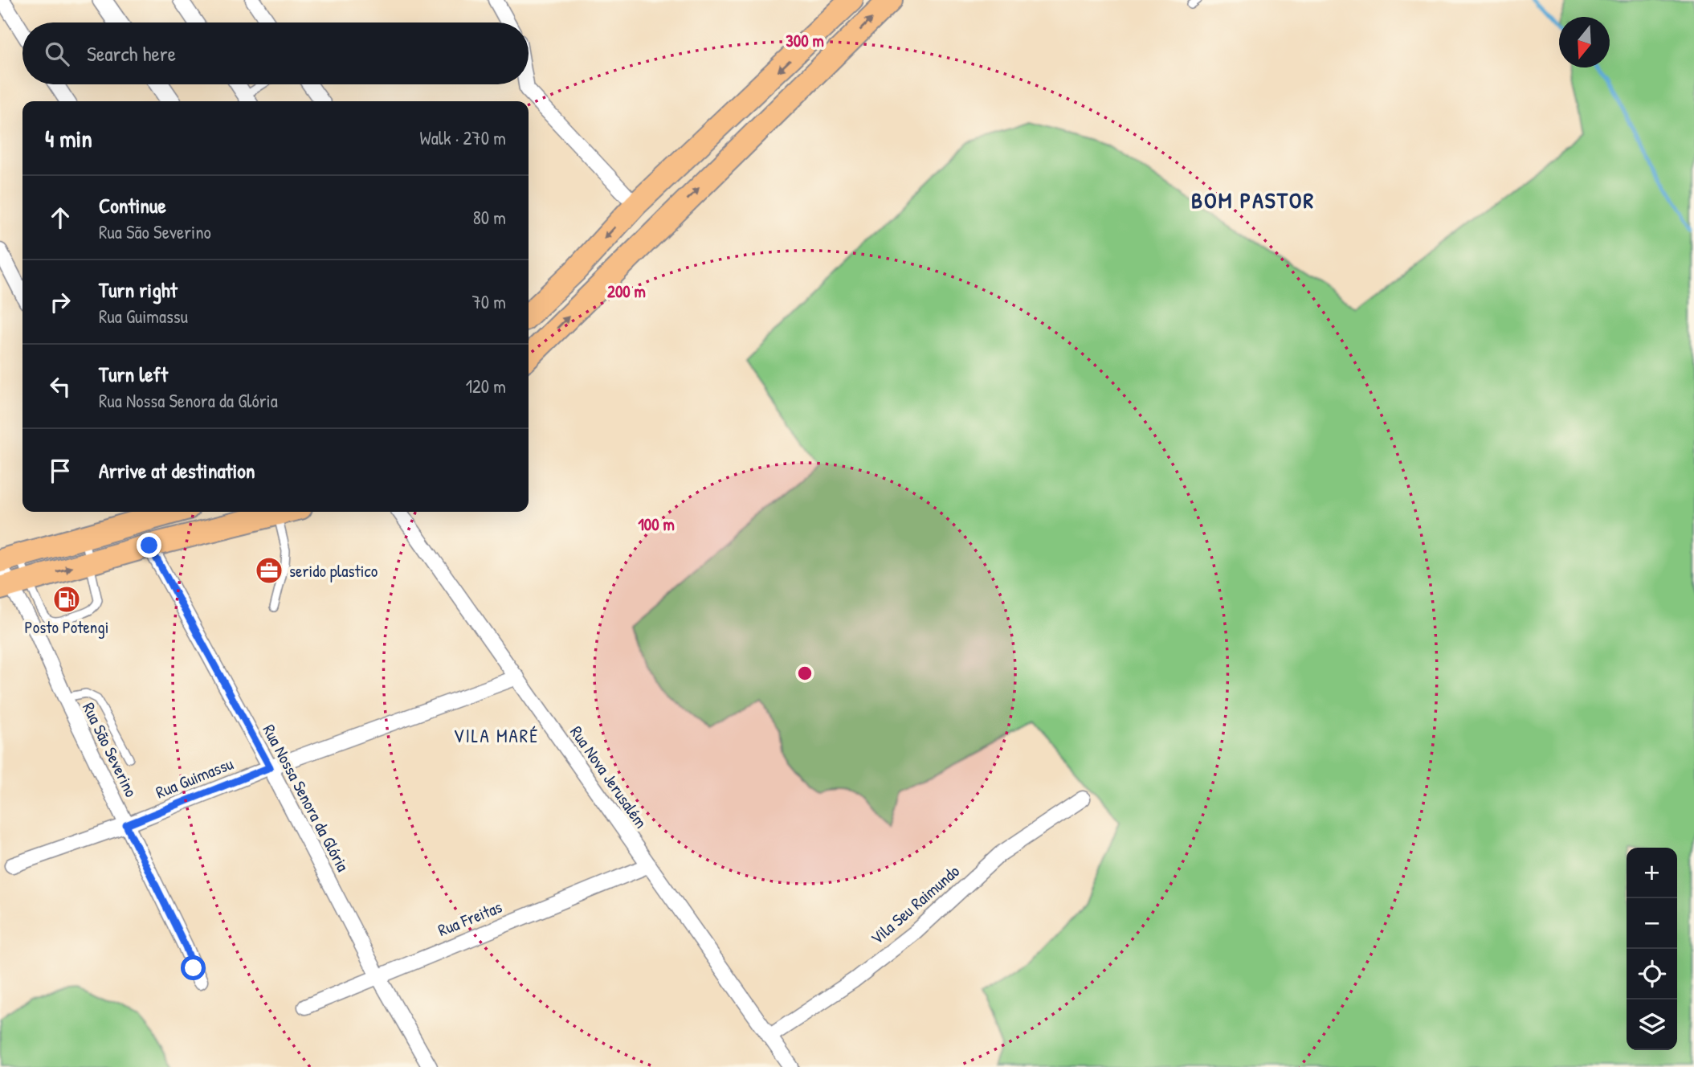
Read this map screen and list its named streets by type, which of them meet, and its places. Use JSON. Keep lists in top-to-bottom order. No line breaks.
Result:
{"streets":{"street":["Rua São Severino","Rua Nova Jerusalém","Rua Guimassu","Rua Nossa Senora da Glória","Vila Seu Raimundo","Rua Freitas"]},"crossings":[["Rua São Severino","Rua Guimassu"],["Rua Nova Jerusalém","Rua Guimassu"],["Rua Nova Jerusalém","Vila Seu Raimundo"],["Rua Nova Jerusalém","Rua Freitas"],["Rua Guimassu","Rua Nossa Senora da Glória"],["Rua Nossa Senora da Glória","Rua Freitas"]],"districts":["BOM PASTOR","VILA MARÉ"],"places":{"office":["serido plastico"],"fuel station":["Posto Potengi"]},"north":"bottom","page":{"search":"Search here","heading":["4 min","Walk · 270 m"],"list":[["Continue","Rua São Severino","80 m"],["Turn right","Rua Guimassu","70 m"],["Turn left","Rua Nossa Senora da Glória","120 m"],"Arrive at destination"],"map_buttons":["+","−"]},"rings":["300 m","200 m","100 m"]}
